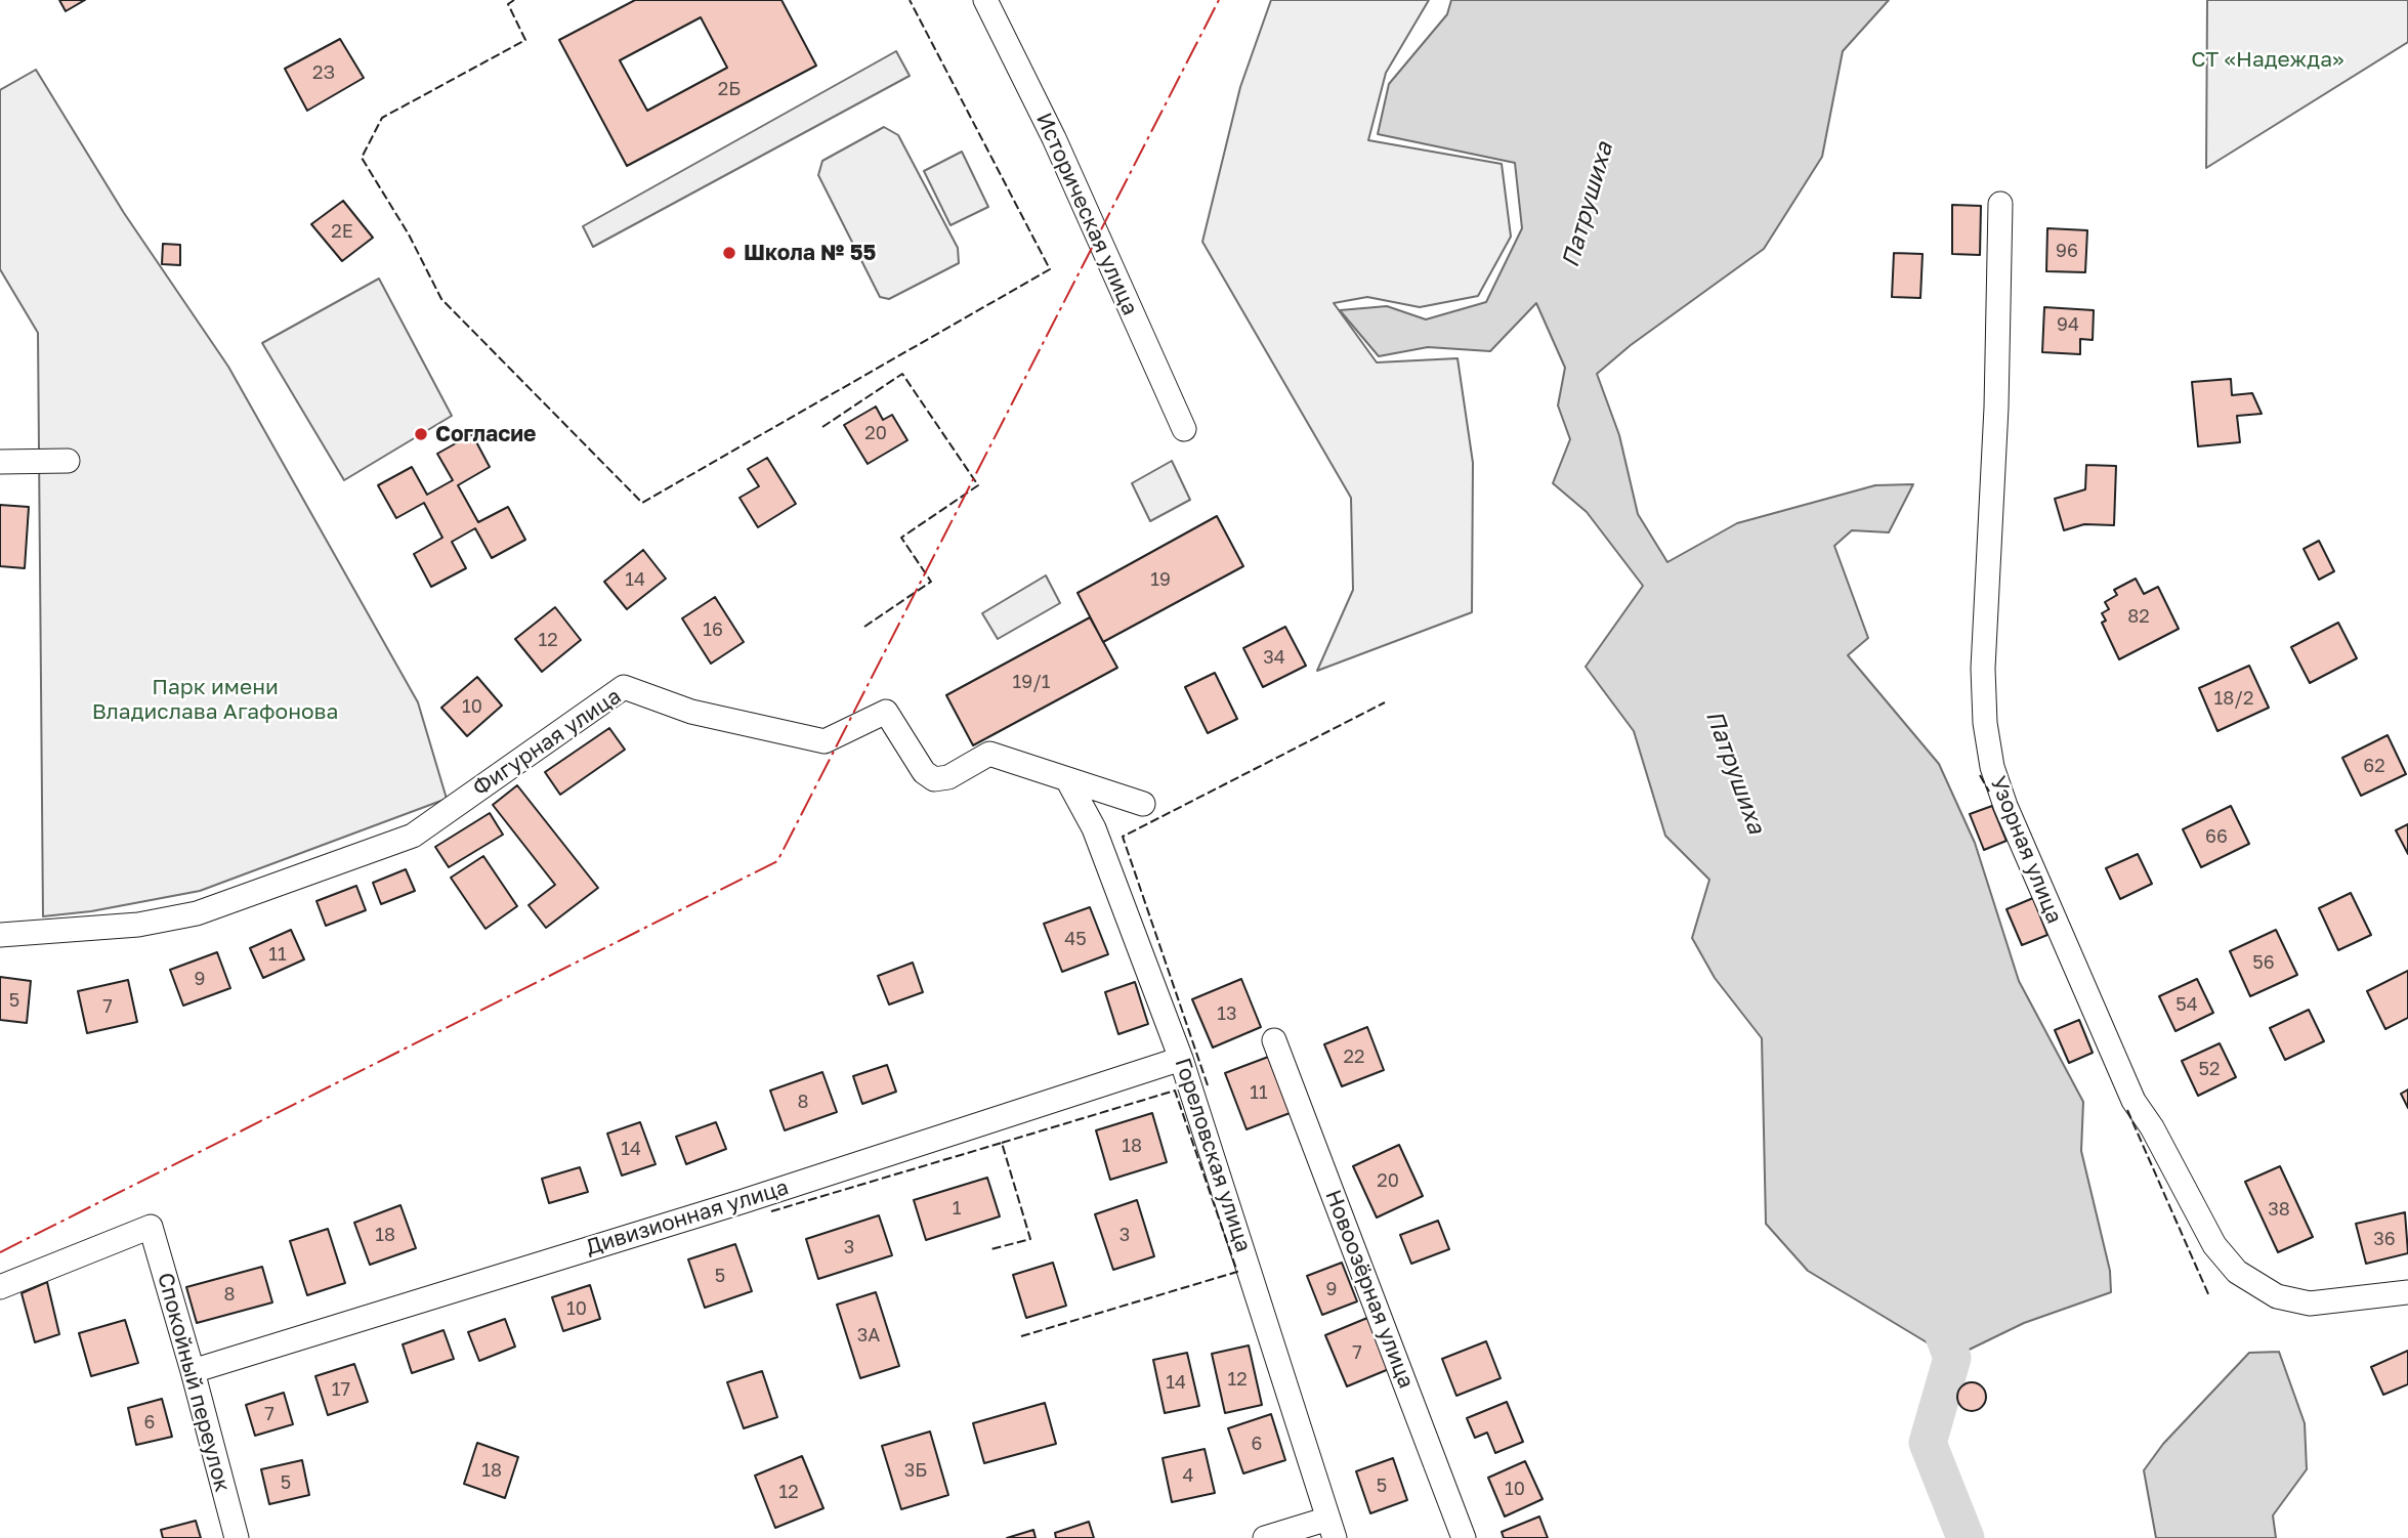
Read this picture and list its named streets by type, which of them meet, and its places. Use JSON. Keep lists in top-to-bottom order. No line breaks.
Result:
{"streets":{"street":["Историческая улица","Фигурная улица","Узорная улица","Гореловская улица","Дивизионная улица","Новоозёрная улица","Спокойный переулок"]},"crossings":[["Фигурная улица","Гореловская улица"],["Гореловская улица","Дивизионная улица"],["Дивизионная улица","Спокойный переулок"]],"water":["Патрушиха"],"parks":["СТ «Надежда»","Парк имени Владислава Агафонова"],"places":["Школа № 55","Согласие"],"house_numbers":["2З","2Б","2Е","96","94","20","14","19","82","16","12","34","19/1","18/2","10","62","66","45","11","56","9","5","54","7","13","22","52","11","8","18","14","20","1","38","18","3","36","3","5","9","8","10","3А","7","12","14","17","7","6","6","18","3Б","4","5","5","10","12"]}
